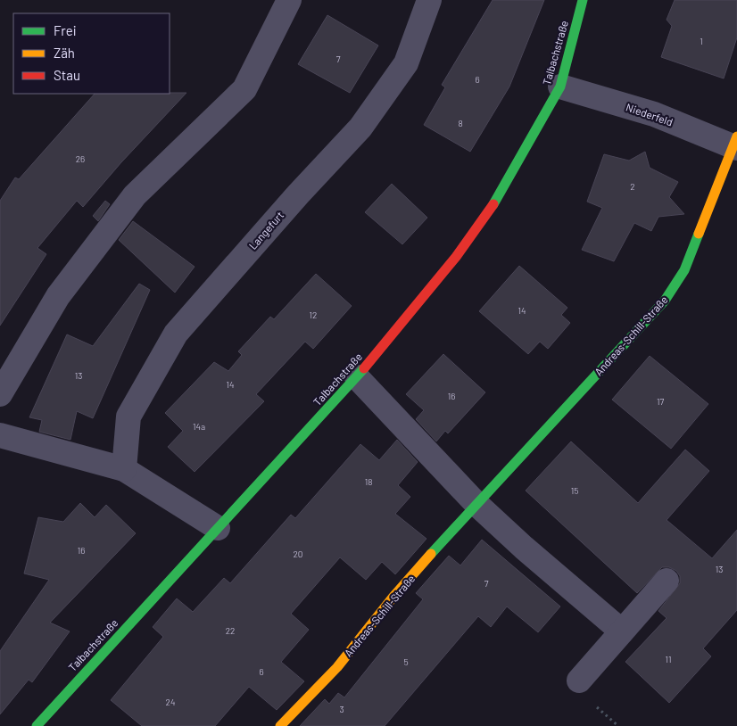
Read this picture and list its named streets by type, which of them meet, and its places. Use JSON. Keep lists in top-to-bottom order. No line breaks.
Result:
{"streets":{"street":["Talbachstraße","Niederfeld","Langefurt","Andreas-Schill-Straße"]},"crossings":[["Talbachstraße","Niederfeld"],["Niederfeld","Andreas-Schill-Straße"]],"house_numbers":["1","7","6","8","26","2","14","12","13","14","16","17","14a","18","15","16","20","13","7","22","11","5","6","24","3"],"legend":["Frei","Zäh","Stau"]}
